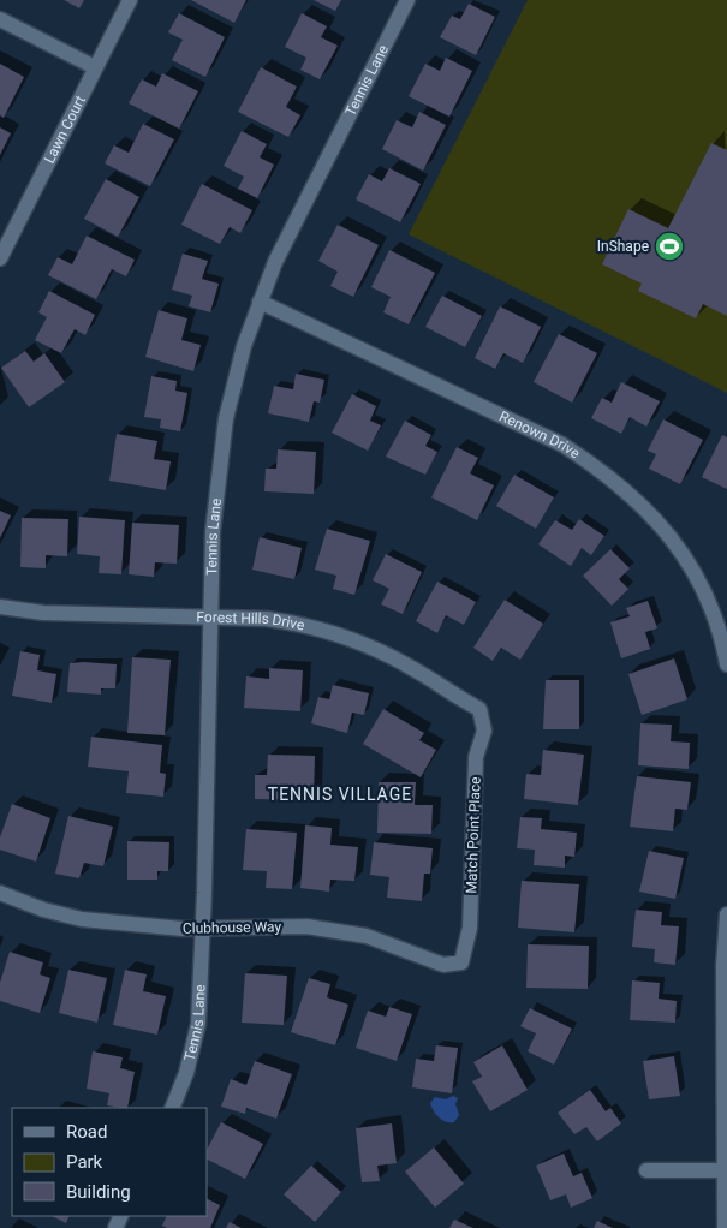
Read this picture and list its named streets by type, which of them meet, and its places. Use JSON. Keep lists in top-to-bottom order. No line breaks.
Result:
{"streets":{"street":["Tennis Lane","Lawn Court","Renown Drive","Forest Hills Drive","Match Point Place","Clubhouse Way"]},"crossings":[["Tennis Lane","Renown Drive"],["Tennis Lane","Forest Hills Drive"],["Tennis Lane","Clubhouse Way"],["Forest Hills Drive","Match Point Place"],["Match Point Place","Clubhouse Way"]],"districts":["TENNIS VILLAGE"],"places":{"sports":["InShape"]},"legend":["Road","Park","Building"]}
